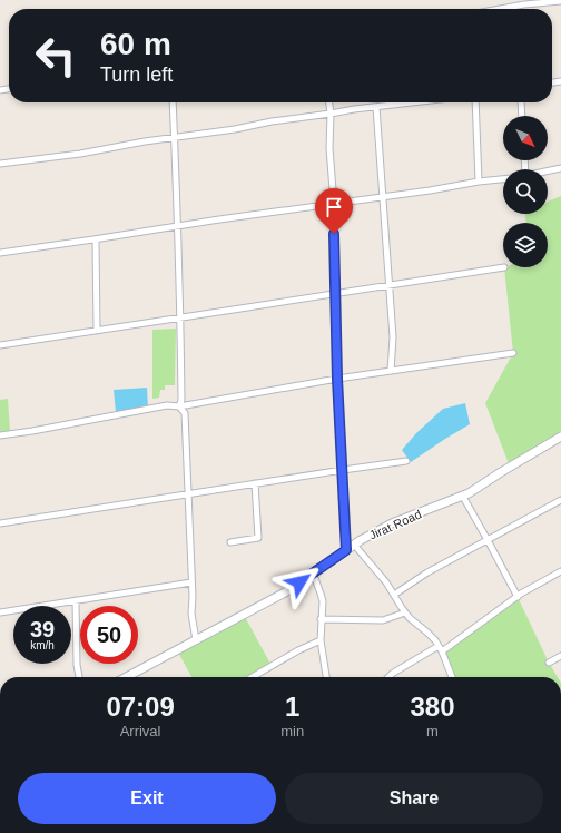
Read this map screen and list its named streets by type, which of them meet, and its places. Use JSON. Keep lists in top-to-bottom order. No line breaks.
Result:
{"streets":{"main road":["Jirat Road"]},"north":"bottom right","page":{"turn":["60 m","Turn left"],"speed":"39 km/h","limit":"50","eta":["07:09","Arrival","1","min","380","m"],"buttons":["Exit","Share"]}}
